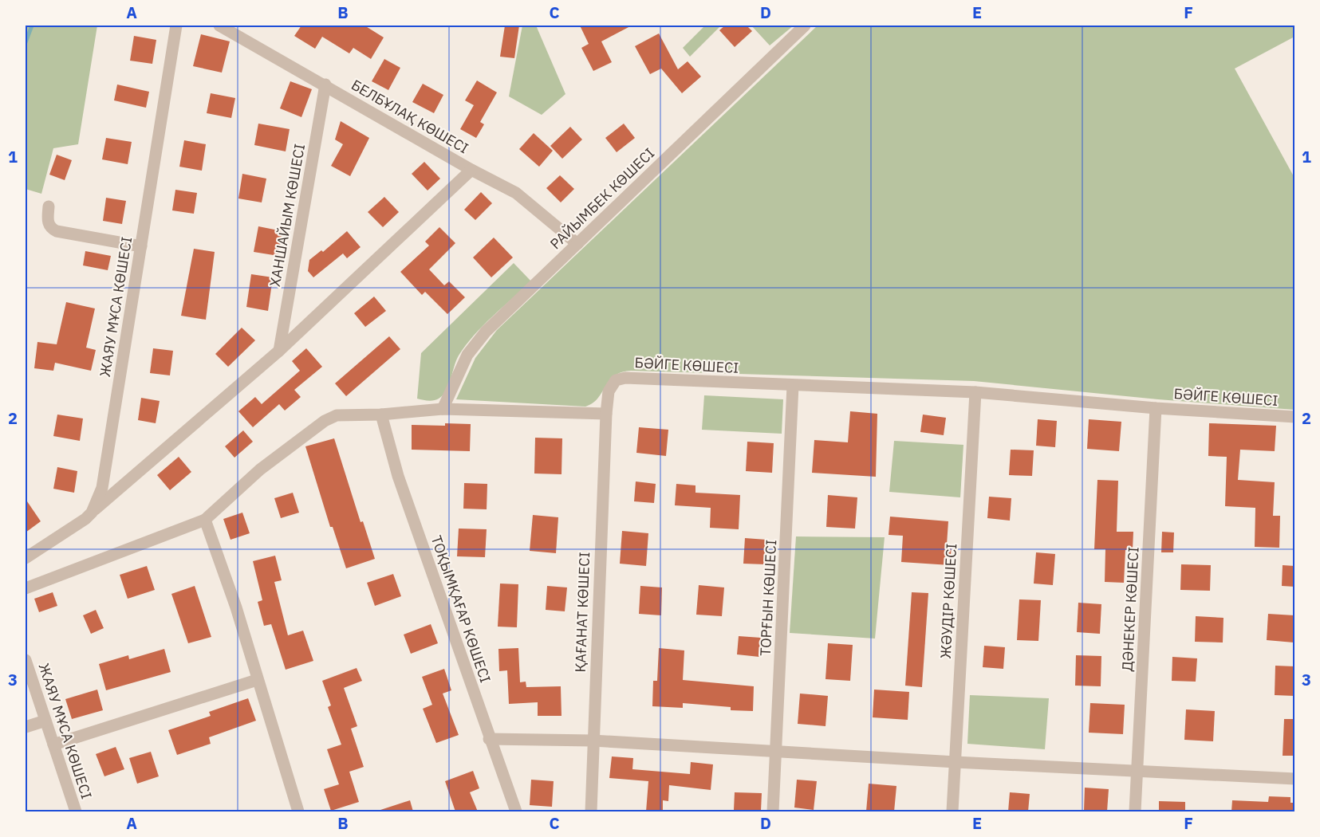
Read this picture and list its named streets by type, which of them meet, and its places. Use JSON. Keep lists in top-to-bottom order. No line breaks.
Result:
{"streets":{"street":["БЕЛБҰЛАҚ КӨШЕСІ","РАЙЫМБЕК КӨШЕСІ","ХАНШАЙЫМ КӨШЕСІ","ЖАЯУ МҰСА КӨШЕСІ","БӘЙГЕ КӨШЕСІ","ТОРҒЫН КӨШЕСІ","ЖӘУДІР КӨШЕСІ","ТОҚЫМҚАҒАР КӨШЕСІ","ДӘНЕКЕР КӨШЕСІ","ҚАҒАНАТ КӨШЕСІ"]},"crossings":[["БЕЛБҰЛАҚ КӨШЕСІ","РАЙЫМБЕК КӨШЕСІ"],["БЕЛБҰЛАҚ КӨШЕСІ","ХАНШАЙЫМ КӨШЕСІ"],["БӘЙГЕ КӨШЕСІ","ТОРҒЫН КӨШЕСІ"],["БӘЙГЕ КӨШЕСІ","ЖӘУДІР КӨШЕСІ"],["БӘЙГЕ КӨШЕСІ","ДӘНЕКЕР КӨШЕСІ"],["БӘЙГЕ КӨШЕСІ","ҚАҒАНАТ КӨШЕСІ"]],"grid":{"columns":["A","B","C","D","E","F"],"rows":["1","2","3"]}}
